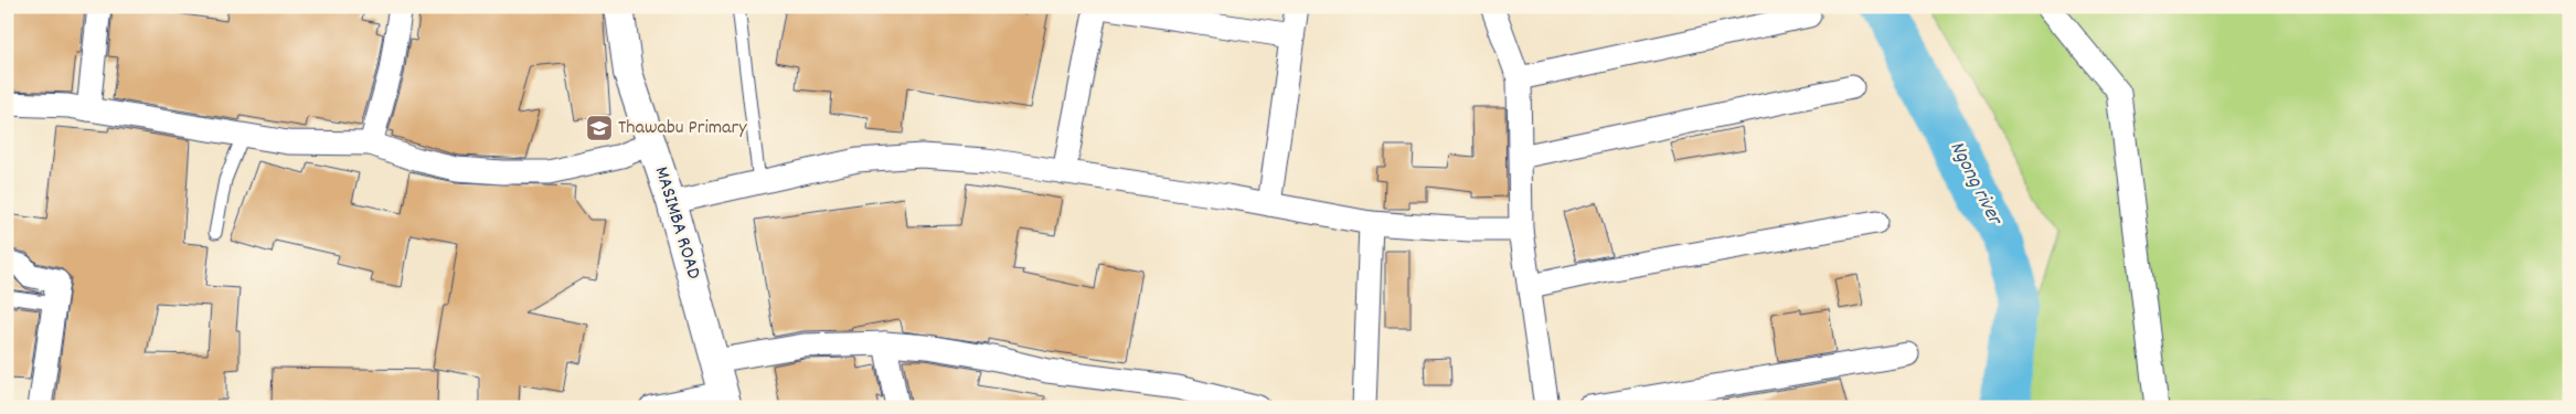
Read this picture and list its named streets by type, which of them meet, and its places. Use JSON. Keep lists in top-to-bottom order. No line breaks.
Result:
{"streets":{"street":["MASIMBA ROAD"]},"water":["Ngong river"],"places":{"school or university":["Thawabu Primary"]}}
